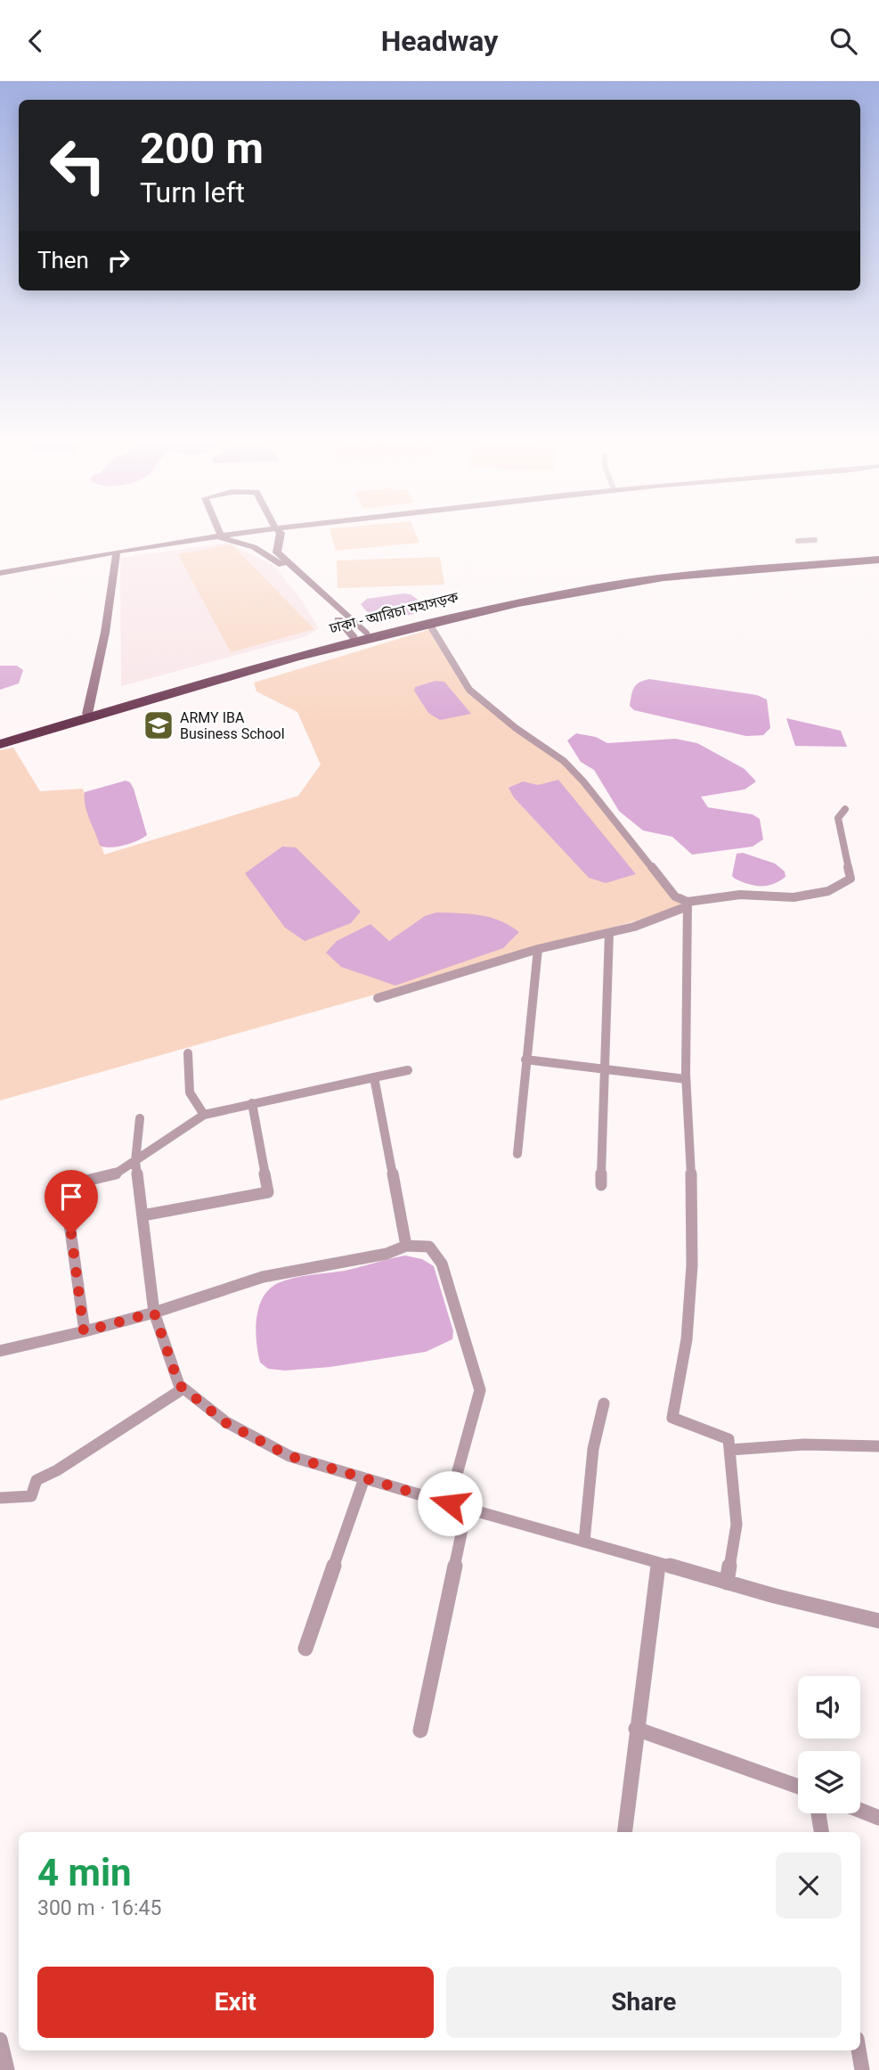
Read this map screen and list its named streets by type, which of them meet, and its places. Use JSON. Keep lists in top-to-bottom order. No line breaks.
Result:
{"streets":{"highway":["ঢাকা - আরিচা মহাসড়ক"]},"places":{"school or university":["ARMY IBA Business School"]},"page":{"header":"Headway","turn":["200 m","Turn left"],"then":"Then","heading":["4 min","300 m · 16:45"],"buttons":["Exit","Share"]}}
